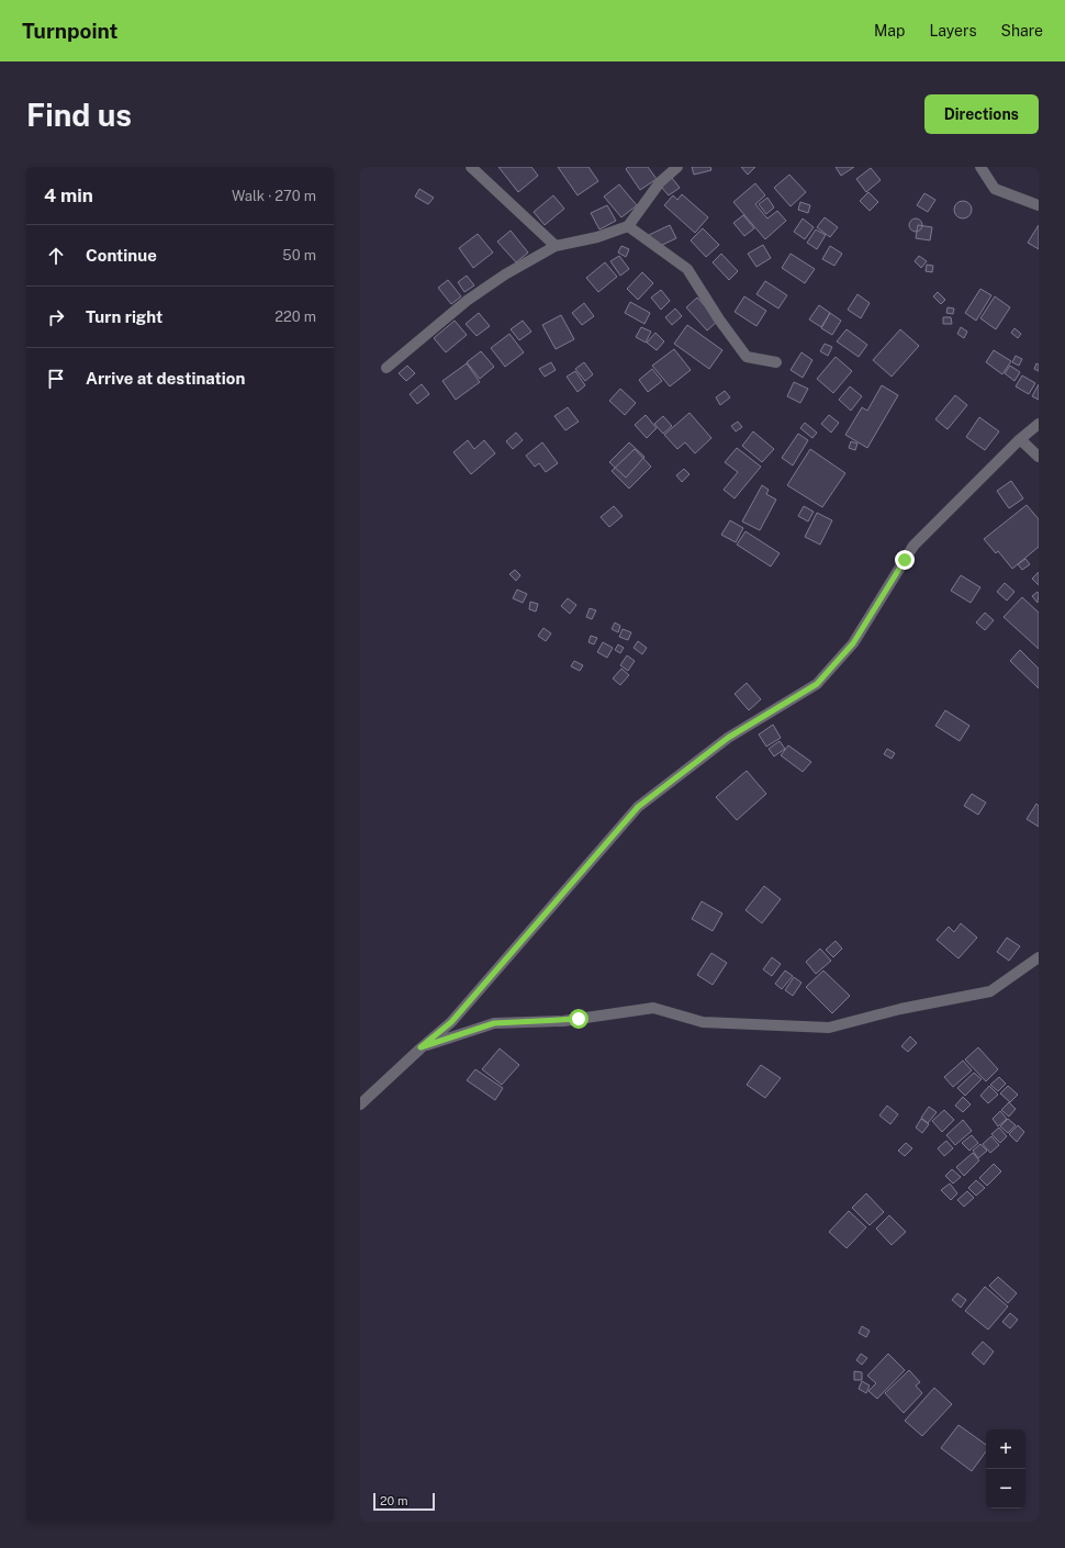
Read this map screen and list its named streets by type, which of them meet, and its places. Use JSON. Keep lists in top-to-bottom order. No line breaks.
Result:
{"scale_bar":"20 m","page":{"header":"Turnpoint","nav":["Map","Layers","Share"],"buttons":"Directions","title":"Find us","heading":["4 min","Walk · 270 m"],"list":[["Continue","50 m"],["Turn right","220 m"],"Arrive at destination"],"map_buttons":["+","−"],"scale":"20 m"}}
